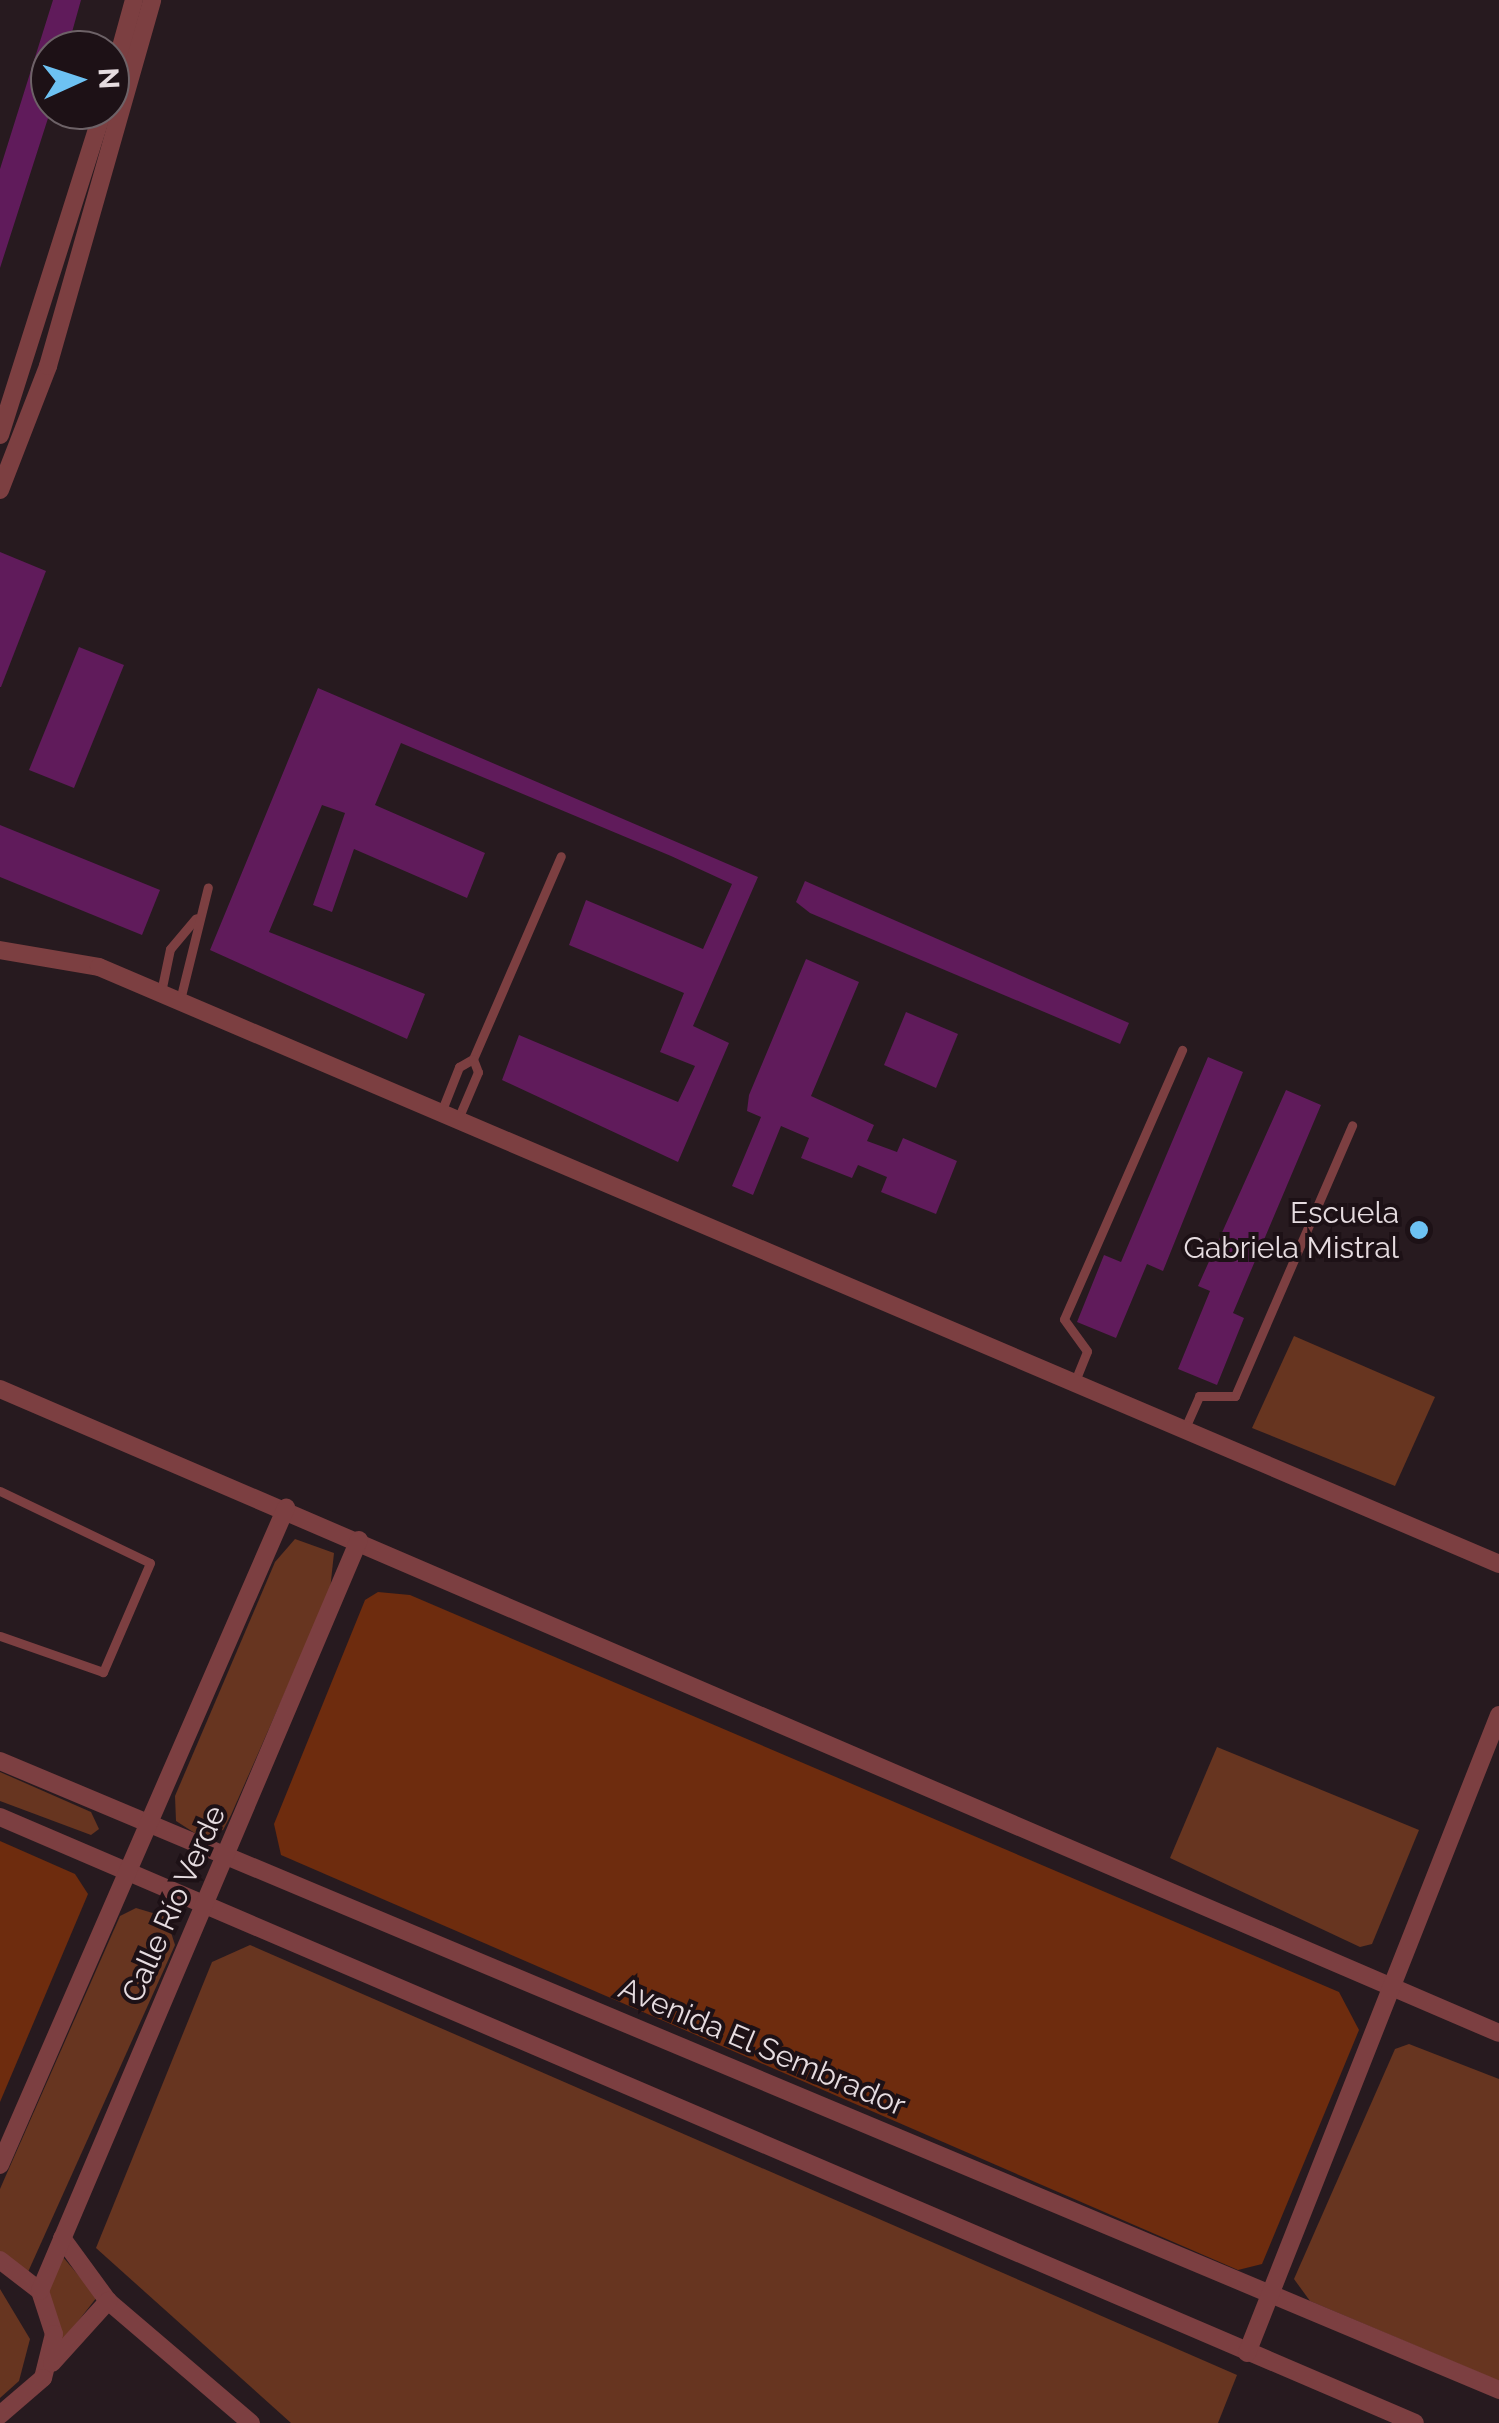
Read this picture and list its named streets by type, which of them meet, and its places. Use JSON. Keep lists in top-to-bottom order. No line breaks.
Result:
{"streets":{"street":["Calle Río Verde","Avenida El Sembrador"]},"crossings":[["Calle Río Verde","Avenida El Sembrador"]],"places":["Escuela Gabriela Mistral"],"north":"right"}
